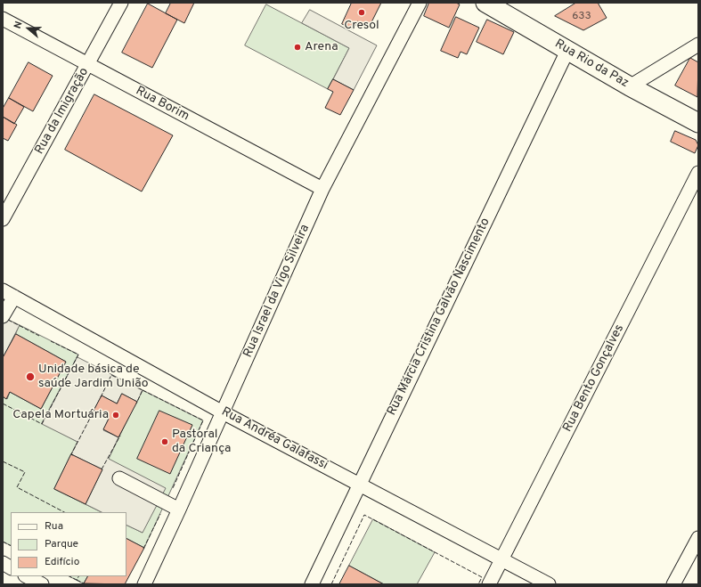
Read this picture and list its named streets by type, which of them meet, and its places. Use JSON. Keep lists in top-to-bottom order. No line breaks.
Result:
{"streets":{"main road":["Rua Rio da Paz"],"street":["Rua Borim","Rua da Imigração","Rua Israel da Vigo Silveira","Rua Márcia Cristina Galvão Nascimento","Rua Bento Gonçalves","Rua Andréa Galafassi"]},"crossings":[["Rua Rio da Paz","Rua Márcia Cristina Galvão Nascimento"],["Rua Borim","Rua da Imigração"],["Rua Borim","Rua Israel da Vigo Silveira"],["Rua Israel da Vigo Silveira","Rua Andréa Galafassi"],["Rua Márcia Cristina Galvão Nascimento","Rua Andréa Galafassi"],["Rua Bento Gonçalves","Rua Andréa Galafassi"]],"places":["Cresol","Arena","Unidade básica de saúde Jardim União","Capela Mortuária","Pastoral da Criança"],"house_numbers":["633"],"legend":["Rua","Parque","Edifício"],"north":"left"}
